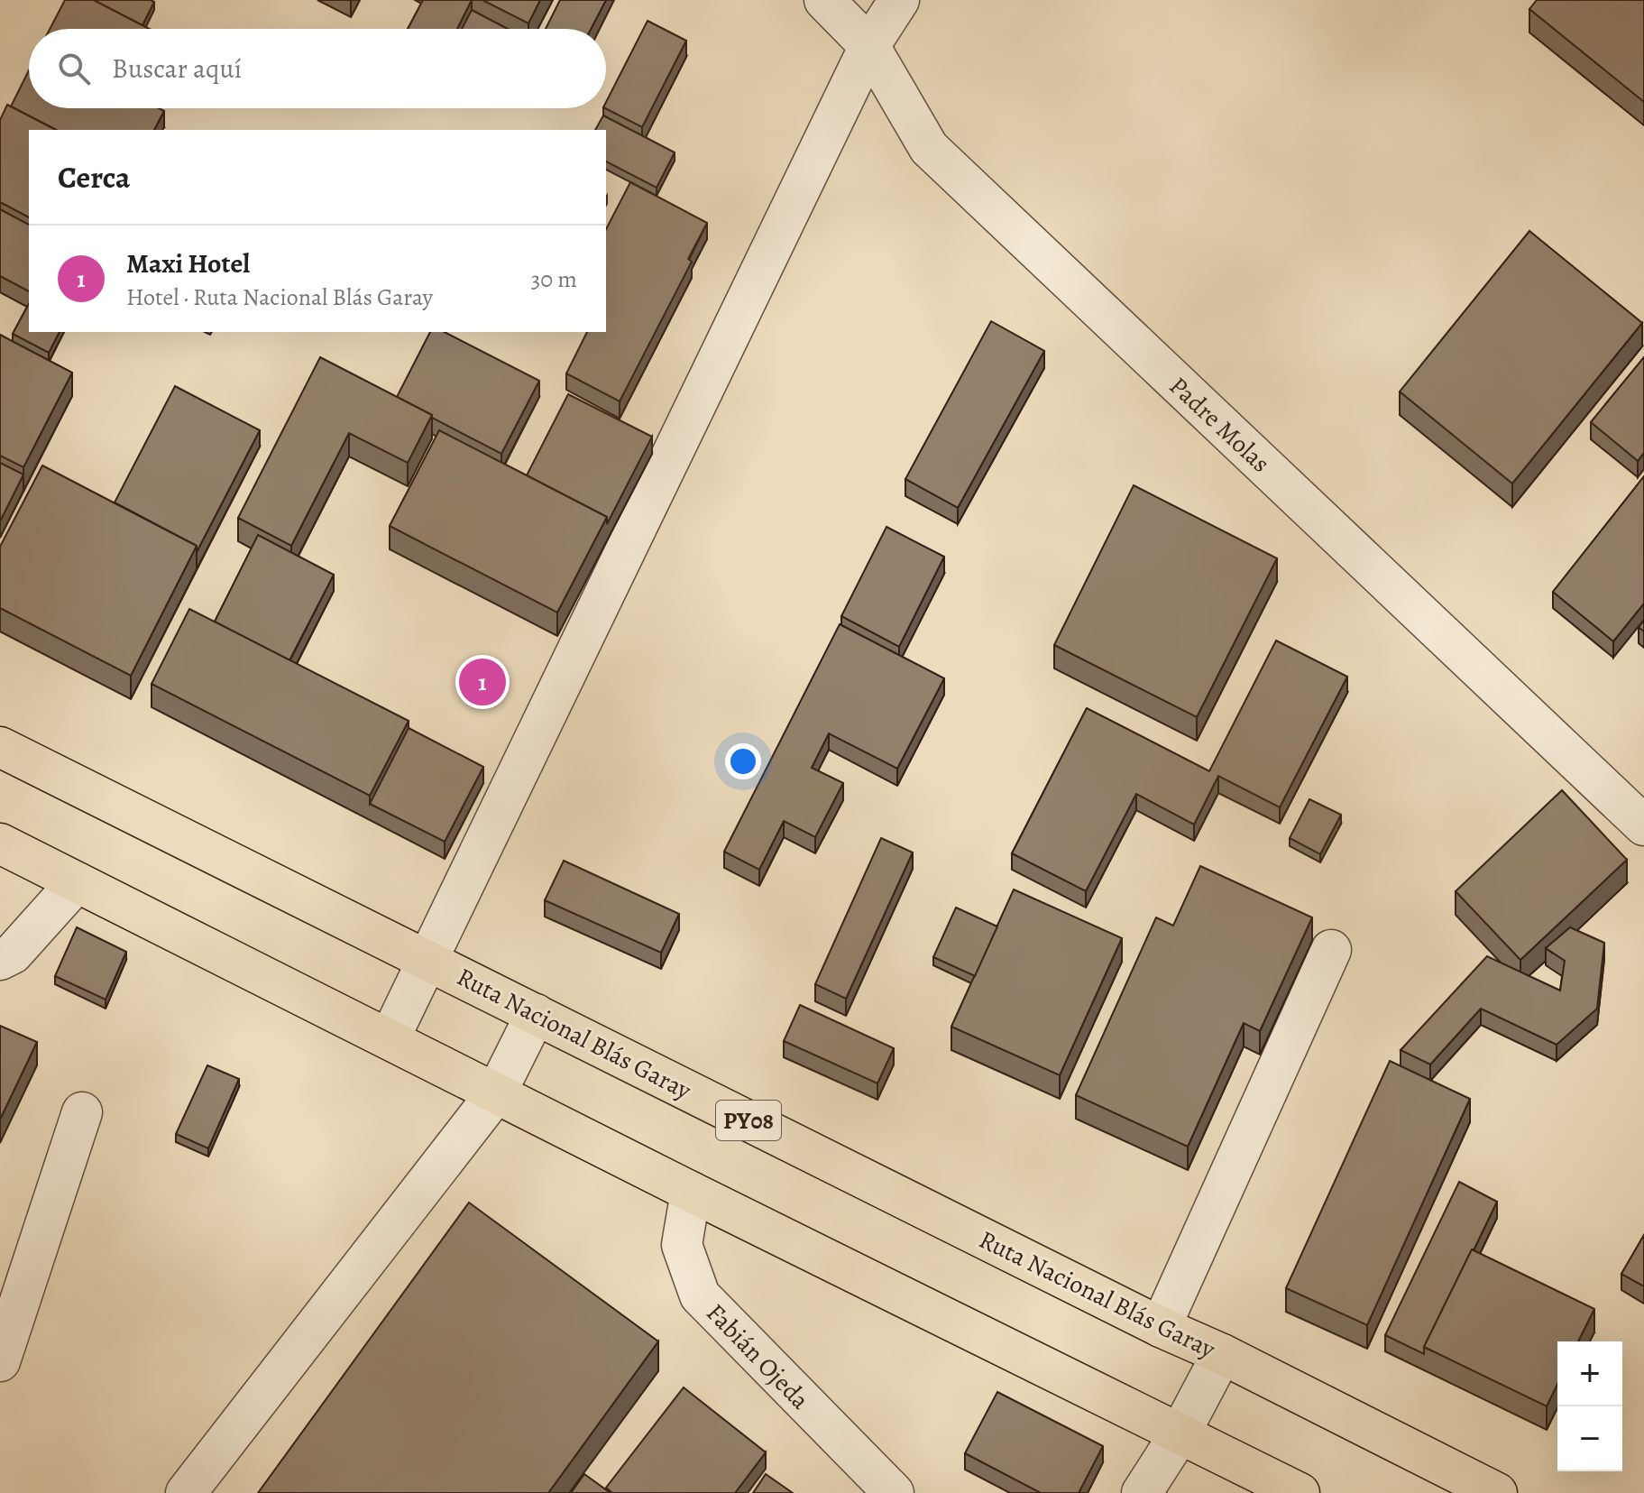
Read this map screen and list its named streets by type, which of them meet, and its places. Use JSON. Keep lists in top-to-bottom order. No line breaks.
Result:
{"streets":{"highway":["Ruta Nacional Blás Garay","PY08"],"street":["Padre Molas","Fabián Ojeda"]},"page":{"search":"Buscar aquí","heading":"Cerca","list":[{"mark":"1","name":"Maxi Hotel","note":"Hotel · Ruta Nacional Blás Garay","value":"30 m"}],"pins":"1","map_buttons":["+","−"]}}
